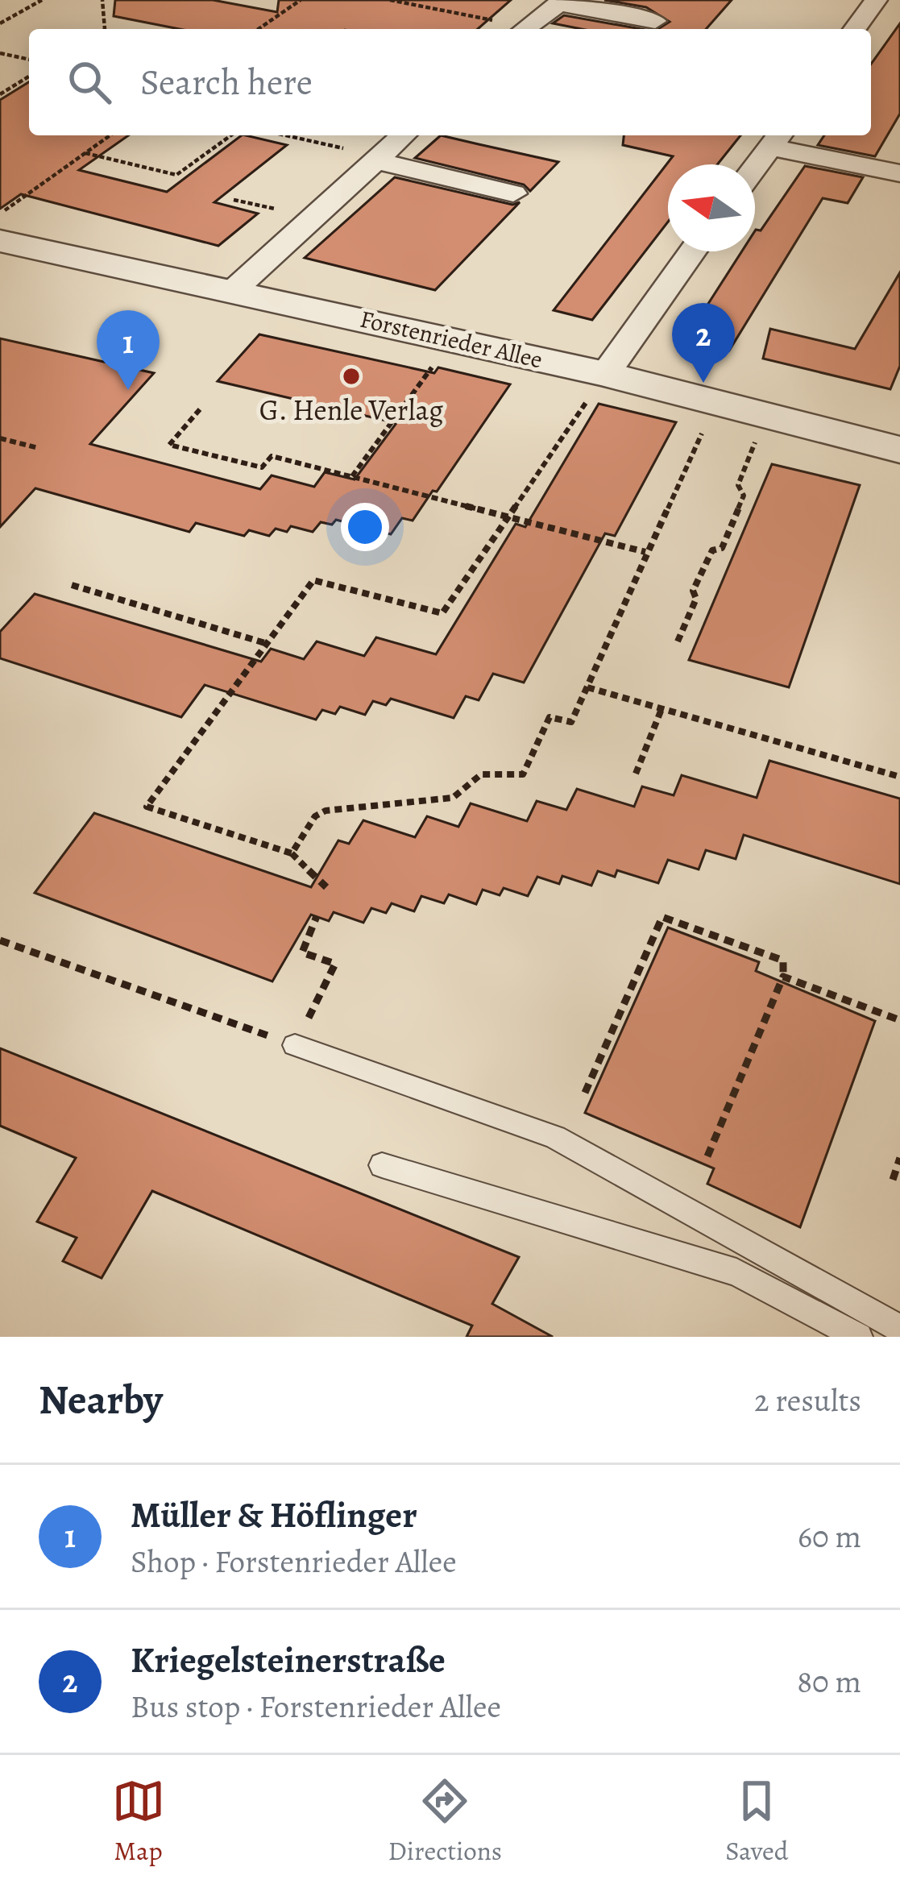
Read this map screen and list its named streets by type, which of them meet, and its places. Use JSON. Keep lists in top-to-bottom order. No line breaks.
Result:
{"streets":{"street":["Forstenrieder Allee"]},"places":["G. Henle Verlag"],"north":"left","page":{"search":"Search here","pins":["2","1"],"heading":["Nearby","2 results"],"list":[{"mark":"1","name":"Müller & Höflinger","note":"Shop · Forstenrieder Allee","value":"60 m"},{"mark":"2","name":"Kriegelsteinerstraße","note":"Bus stop · Forstenrieder Allee","value":"80 m"}],"nav":["Map","Directions","Saved"]}}
